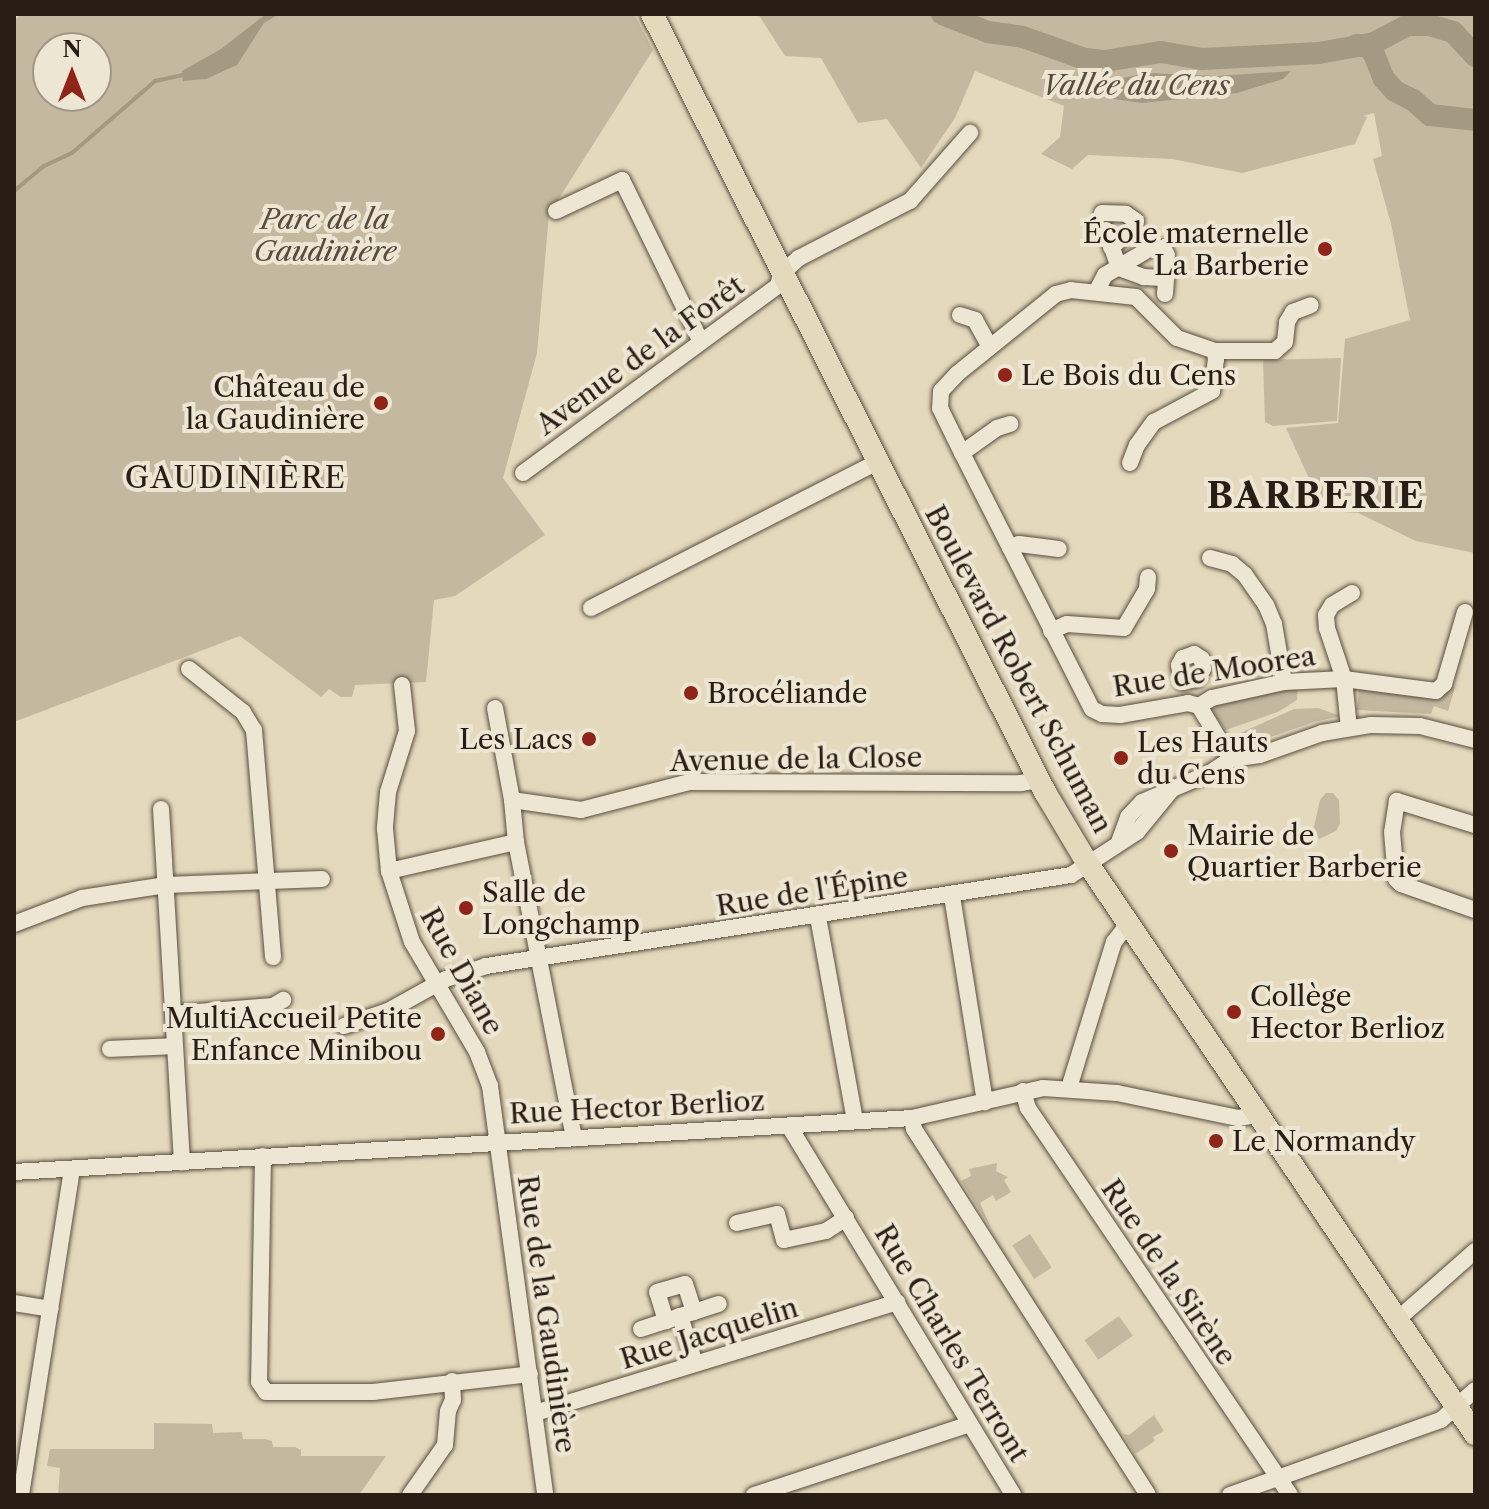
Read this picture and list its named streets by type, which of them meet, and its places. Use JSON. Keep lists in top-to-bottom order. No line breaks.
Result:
{"streets":{"main road":["Boulevard Robert Schuman"],"street":["Avenue de la Forêt","Rue de Moorea","Avenue de la Close","Rue de l'Épine","Rue Diane","Rue Hector Berlioz","Rue de la Sirène","Rue de la Gaudinière","Rue Jacquelin","Rue Charles Terront"]},"crossings":[["Avenue de la Forêt","Boulevard Robert Schuman"],["Boulevard Robert Schuman","Avenue de la Close"],["Boulevard Robert Schuman","Rue de l'Épine"],["Boulevard Robert Schuman","Rue Hector Berlioz"],["Rue de l'Épine","Rue Diane"],["Rue Diane","Rue Hector Berlioz"],["Rue Diane","Rue de la Gaudinière"],["Rue Hector Berlioz","Rue de la Sirène"],["Rue Hector Berlioz","Rue de la Gaudinière"],["Rue Hector Berlioz","Rue Charles Terront"],["Rue de la Gaudinière","Rue Jacquelin"],["Rue Jacquelin","Rue Charles Terront"]],"districts":["GAUDINIÈRE","BARBERIE"],"parks":["Vallée du Cens","Parc de la Gaudinière"],"places":["École maternelle La Barberie","Le Bois du Cens","Château de la Gaudinière","Brocéliande","Les Lacs","Les Hauts du Cens","Mairie de Quartier Barberie","Salle de Longchamp","Collège Hector Berlioz","MultiAccueil Petite Enfance Minibou","Le Normandy"],"north":"top"}
